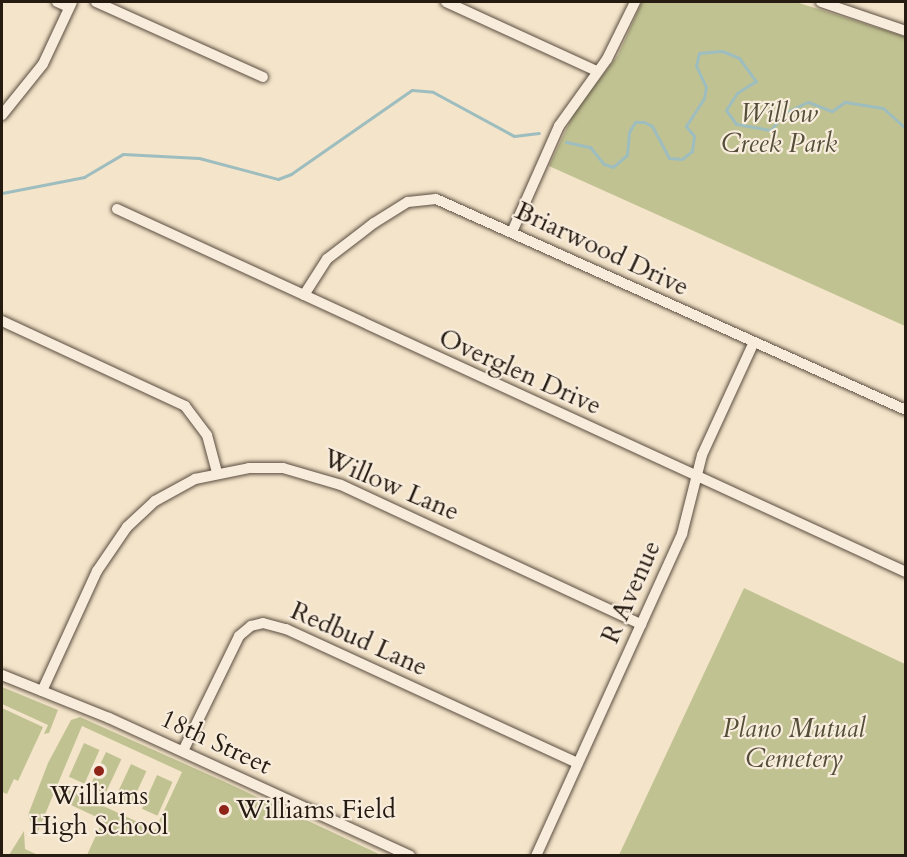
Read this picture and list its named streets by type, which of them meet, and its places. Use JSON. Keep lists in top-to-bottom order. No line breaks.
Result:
{"streets":{"street":["Briarwood Drive","Overglen Drive","Willow Lane","R Avenue","Redbud Lane","18th Street"]},"crossings":[["Briarwood Drive","Overglen Drive"],["Briarwood Drive","R Avenue"],["Overglen Drive","R Avenue"],["Willow Lane","R Avenue"],["Willow Lane","18th Street"],["R Avenue","Redbud Lane"],["Redbud Lane","18th Street"]],"parks":["Willow Creek Park","Plano Mutual Cemetery"],"places":["Williams High School","Williams Field"]}
